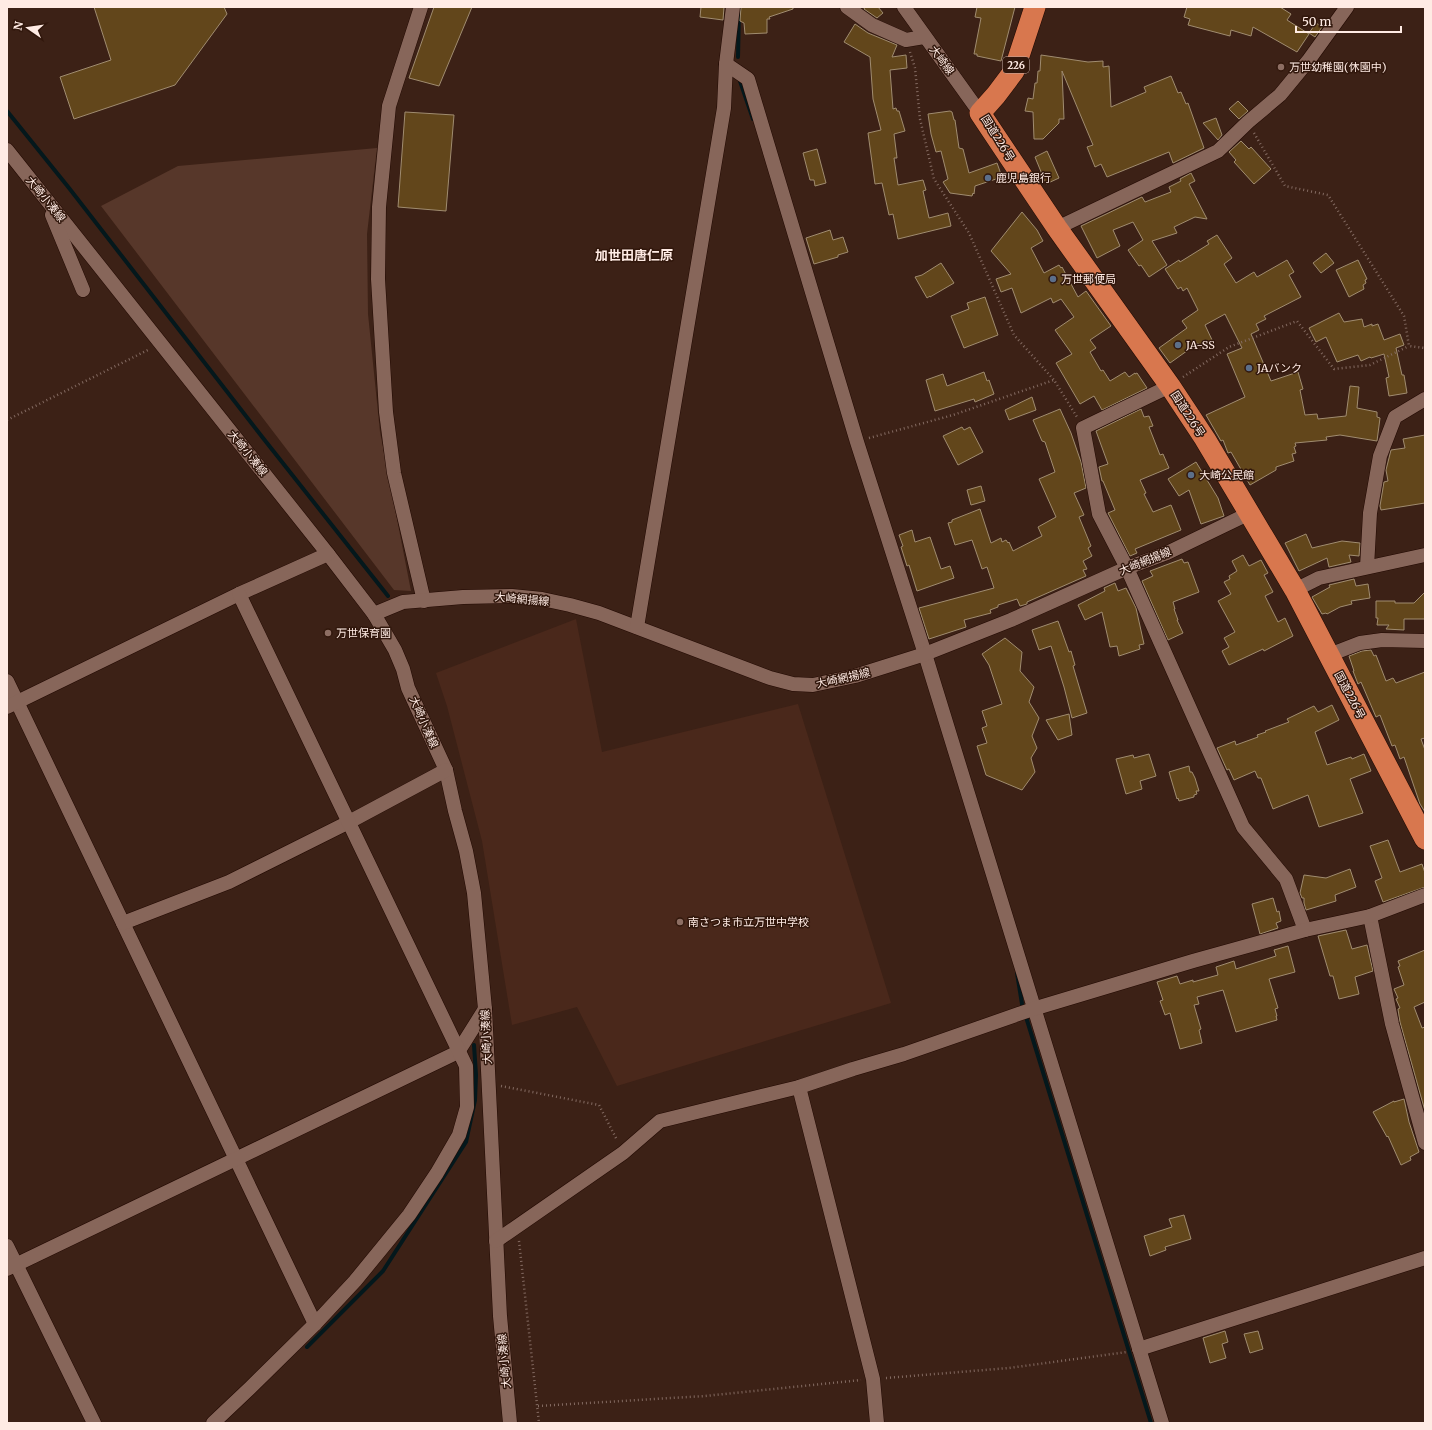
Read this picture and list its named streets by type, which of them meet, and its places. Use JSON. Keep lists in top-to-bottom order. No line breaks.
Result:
{"streets":{"highway":["226","国道226号"],"street":["大崎線","大崎小湊線","大崎網揚線"]},"crossings":[["大崎線","国道226号"],["国道226号","大崎網揚線"],["大崎小湊線","大崎網揚線"]],"districts":["加世田唐仁原"],"places":["万世幼稚園(休園中)","鹿児島銀行","万世郵便局","JA-SS","JAバンク","大崎公民館","万世保育園","南さつま市立万世中学校"],"scale_bar":"50 m","north":"left"}
